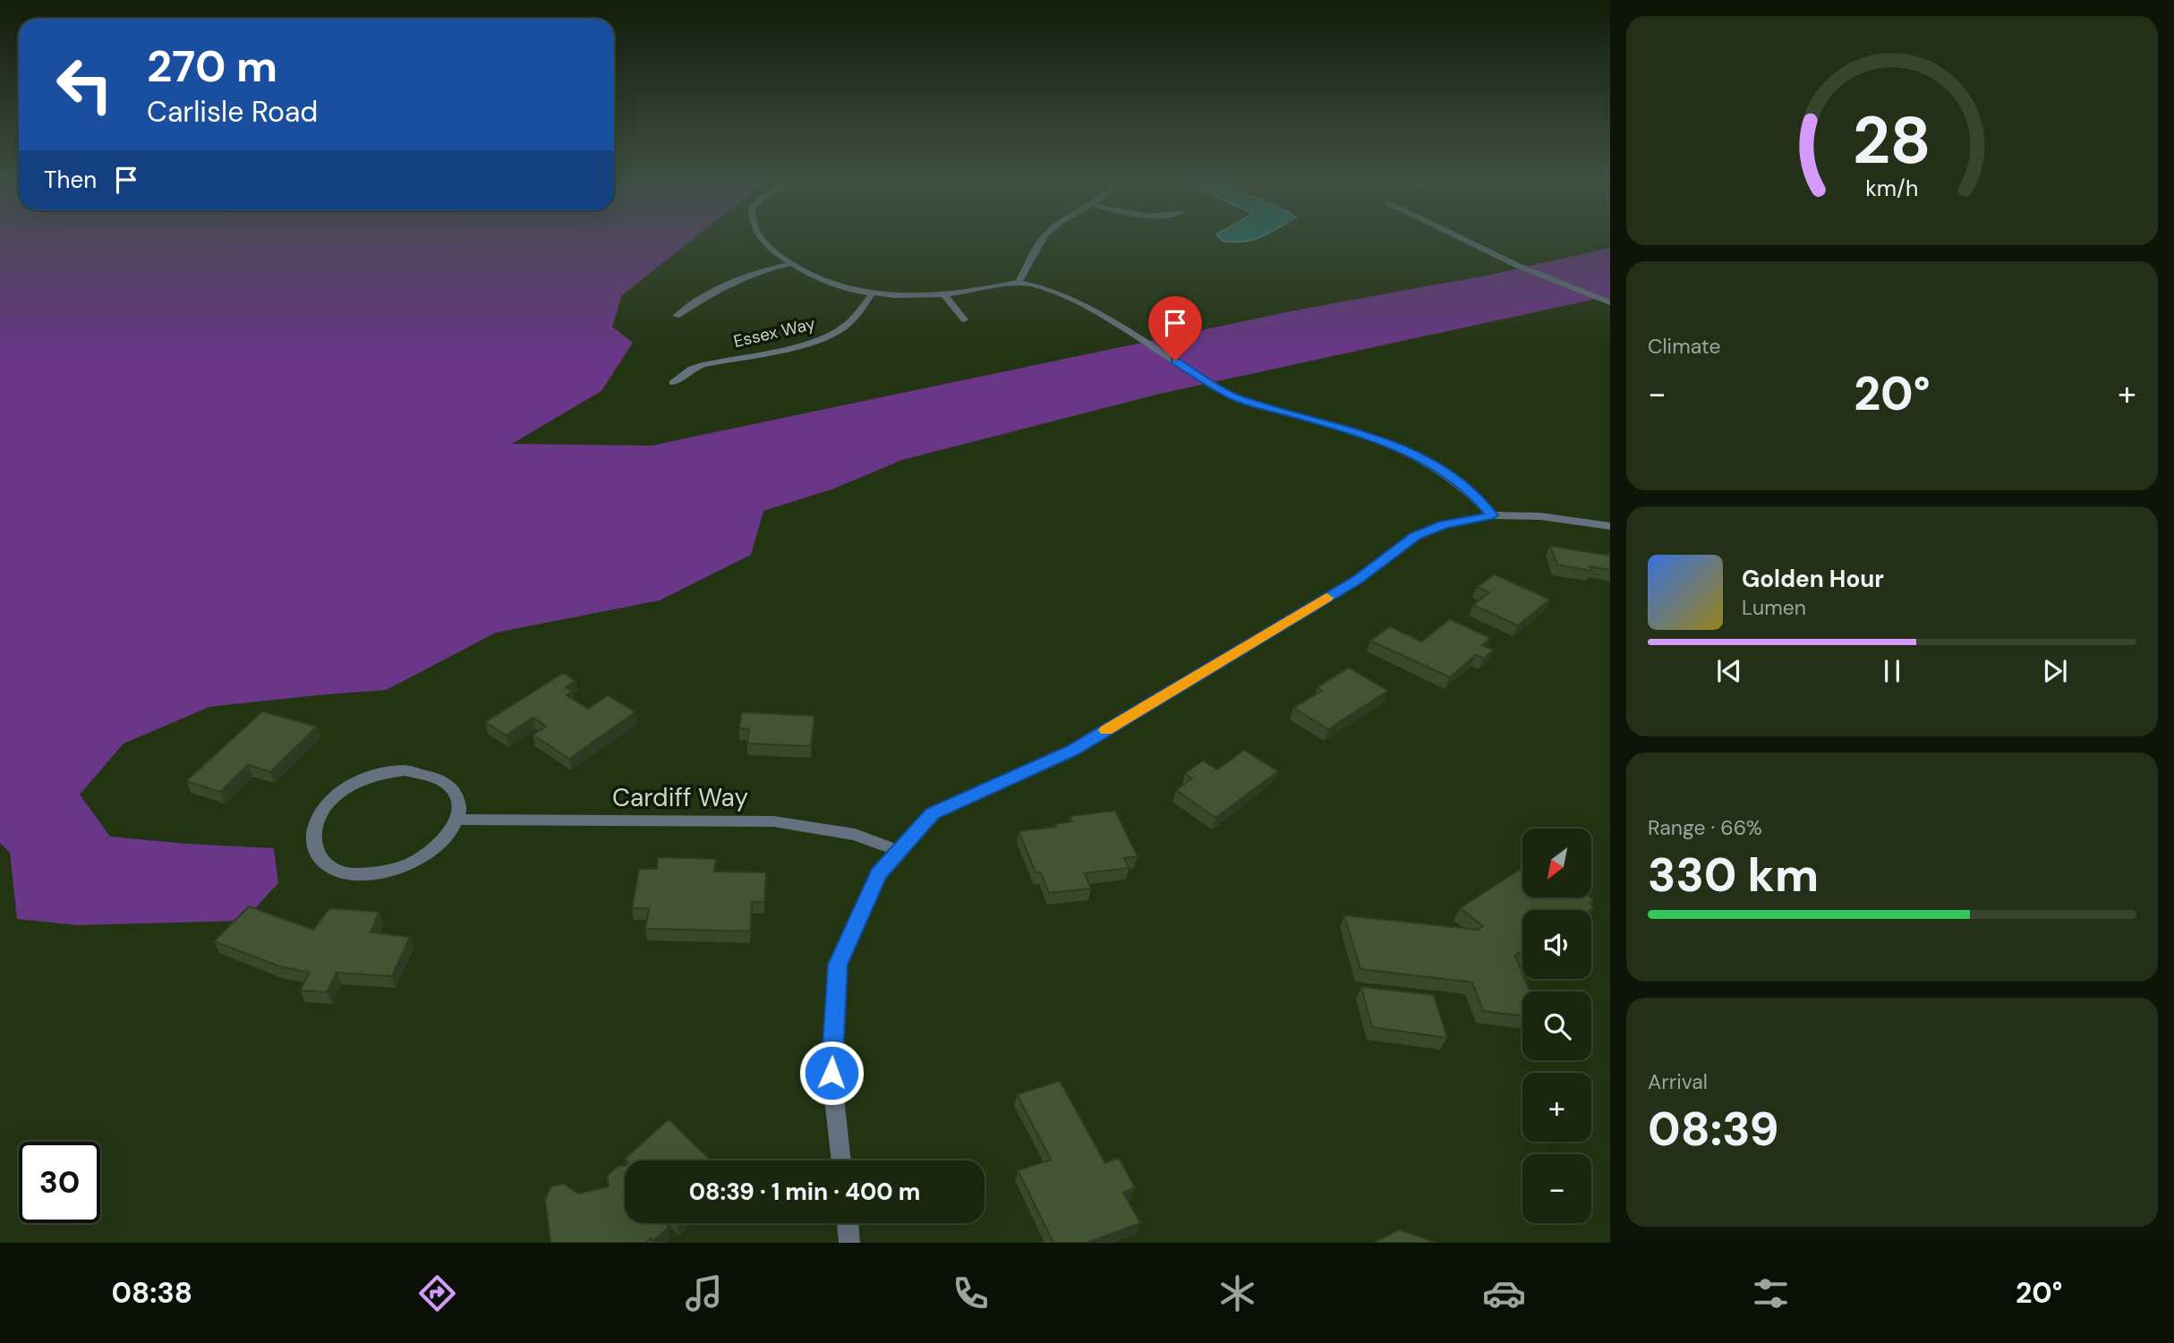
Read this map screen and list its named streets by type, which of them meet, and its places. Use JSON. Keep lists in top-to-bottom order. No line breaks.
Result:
{"streets":{"street":["Essex Way","Cardiff Way"]},"north":"bottom left","page":{"turn":["270 m","Carlisle Road"],"then":"Then","tile":["Climate",["Range · 66%","330 km"],["Arrival","08:39"]],"heat":["−","20°","+"],"song":["Golden Hour","Lumen"],"map_buttons":["+","−"],"limit":"30","trip":"08:39 · 1 min · 400 m","tabs":["08:38","20°"],"gauge":["28","km/h"]}}
